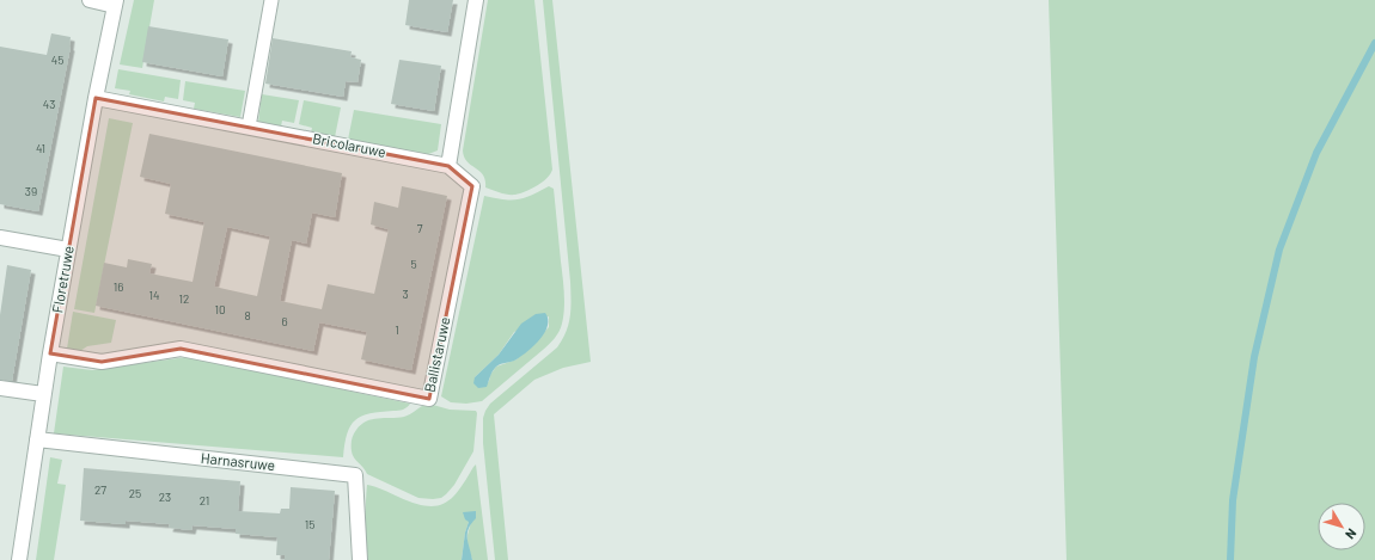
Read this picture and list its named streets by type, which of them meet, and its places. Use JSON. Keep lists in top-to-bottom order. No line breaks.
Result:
{"streets":{"street":["Bricolaruwe","Floretruwe","Ballistaruwe","Harnasruwe"]},"crossings":[["Bricolaruwe","Floretruwe"],["Bricolaruwe","Ballistaruwe"],["Floretruwe","Ballistaruwe"],["Floretruwe","Harnasruwe"]],"house_numbers":["45","43","41","39","7","5","16","3","14","12","10","8","6","1","27","25","23","21","15"],"north":"bottom right"}
